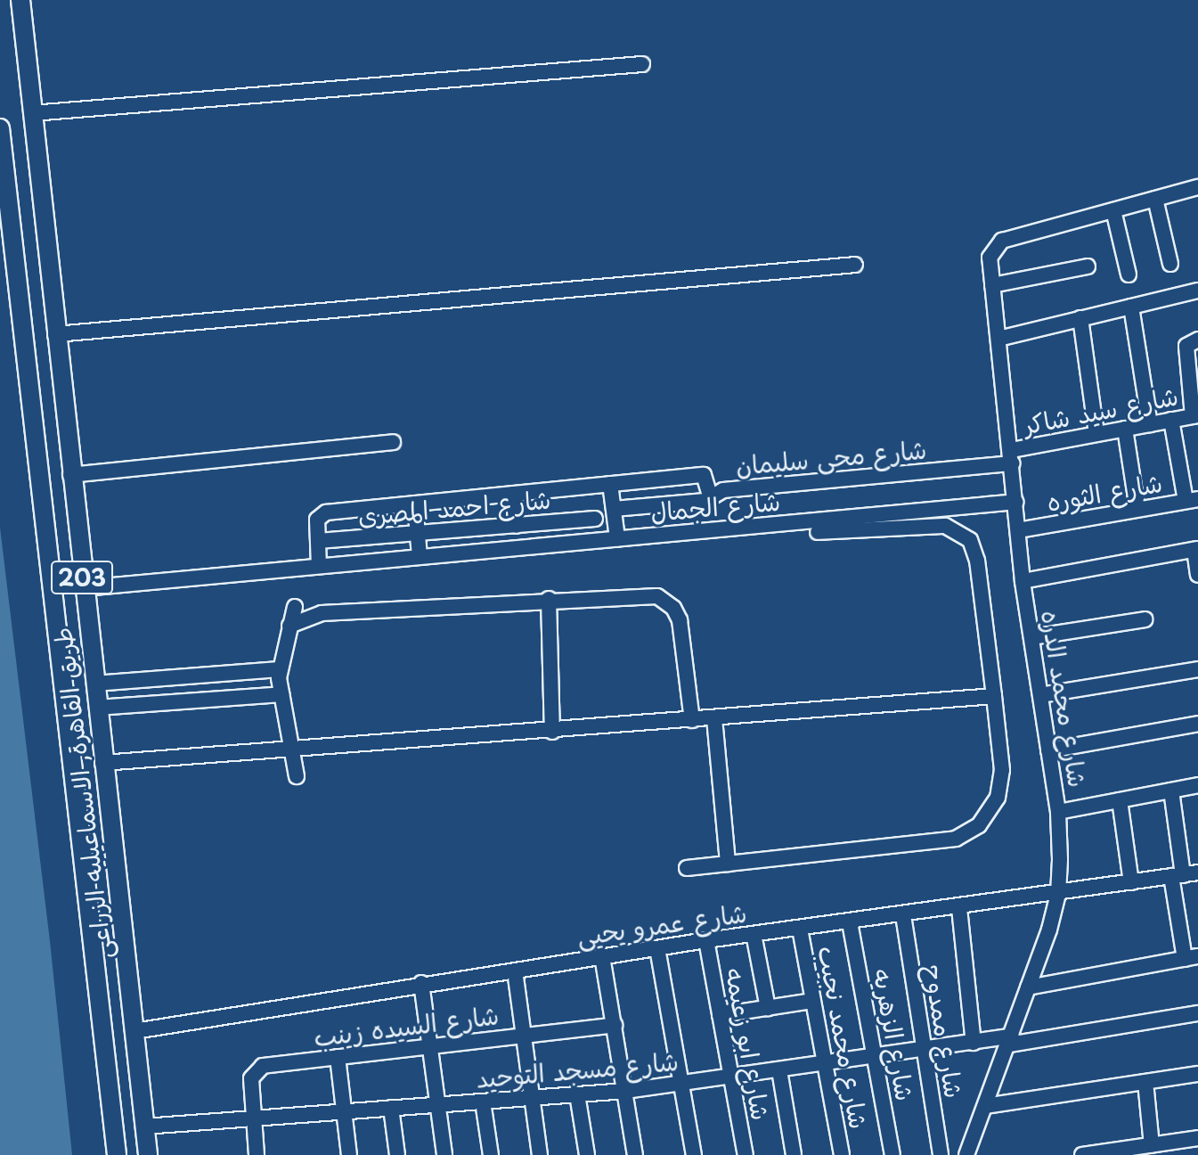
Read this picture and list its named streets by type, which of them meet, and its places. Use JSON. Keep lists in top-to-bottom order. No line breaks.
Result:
{"streets":{"main road":["203","طريق القاهرة, الاسماعيليه الزراعى"],"street":["شارع سيد شاكر","شارع محى سليمان","شارع الثوره","شارع الجمال","شارع احمد المصرى","شارع محمد الدره","شارع عمرو يحيى","شارع السيده زينب","شارع ممدوح","شارع الزهريه","شارع محمد نجيب","شارع ابو زعيمه","شارع مسجد التوحيد"]},"crossings":[["شارع سيد شاكر","شارع محى سليمان"],["شارع سيد شاكر","شارع محمد الدره"],["شارع محى سليمان","شارع محمد الدره"],["شارع الثوره","شارع محمد الدره"],["شارع الجمال","شارع محمد الدره"],["شارع الجمال","طريق القاهرة, الاسماعيليه الزراعى"],["شارع محمد الدره","شارع عمرو يحيى"],["شارع محمد الدره","شارع مسجد التوحيد"],["طريق القاهرة, الاسماعيليه الزراعى","شارع عمرو يحيى"],["طريق القاهرة, الاسماعيليه الزراعى","شارع مسجد التوحيد"],["شارع عمرو يحيى","شارع ممدوح"],["شارع عمرو يحيى","شارع الزهريه"],["شارع عمرو يحيى","شارع محمد نجيب"],["شارع عمرو يحيى","شارع ابو زعيمه"],["شارع السيده زينب","شارع مسجد التوحيد"],["شارع ممدوح","شارع مسجد التوحيد"],["شارع الزهريه","شارع مسجد التوحيد"],["شارع محمد نجيب","شارع مسجد التوحيد"],["شارع ابو زعيمه","شارع مسجد التوحيد"]]}
